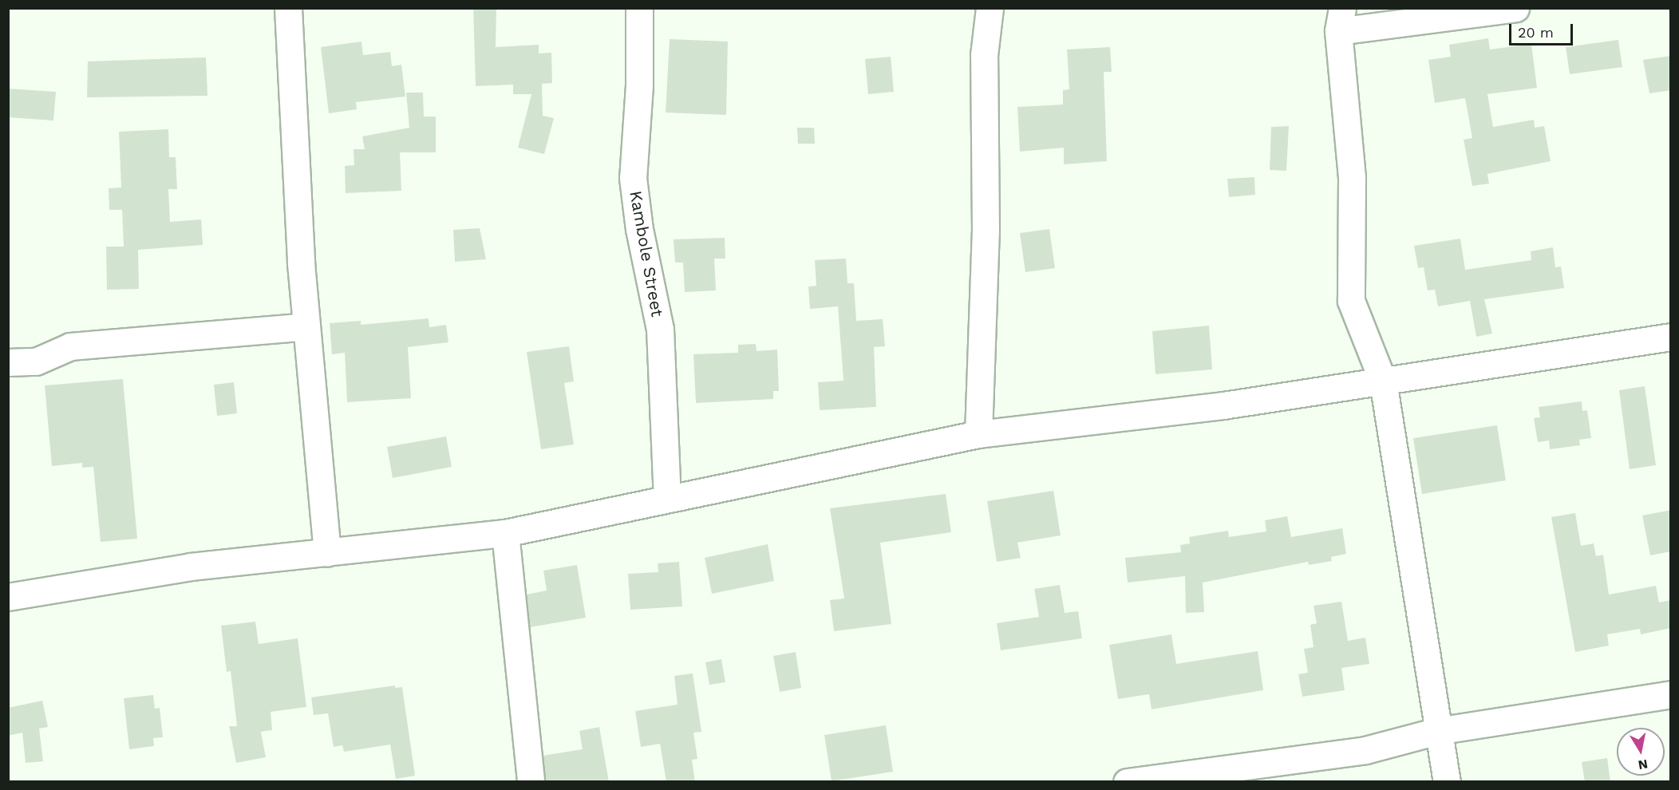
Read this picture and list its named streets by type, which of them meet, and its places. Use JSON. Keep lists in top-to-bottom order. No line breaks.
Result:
{"streets":{"street":["Kambole Street"]},"scale_bar":"20 m","north":"bottom"}
